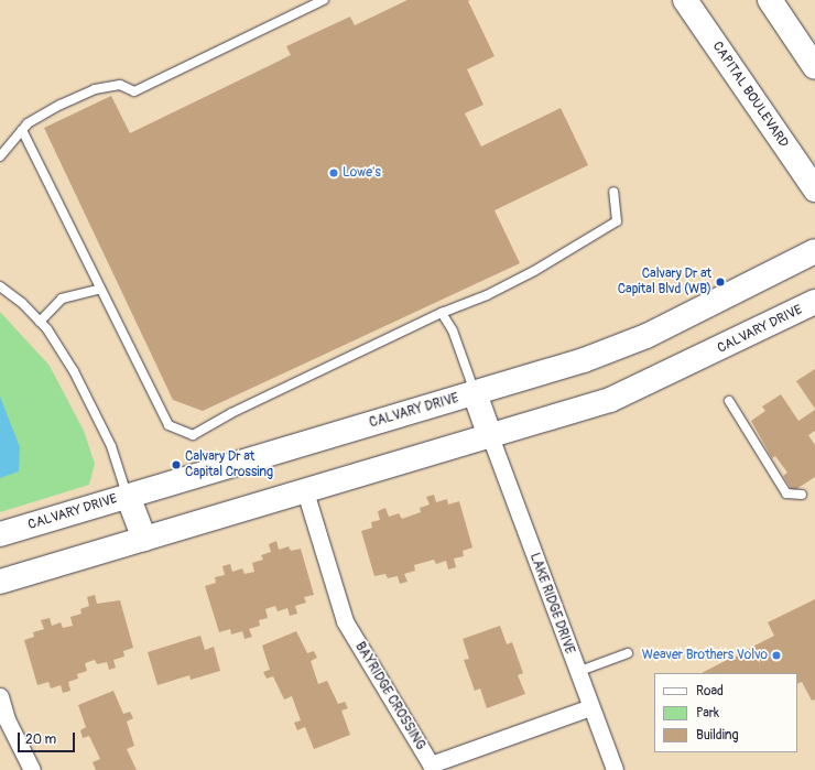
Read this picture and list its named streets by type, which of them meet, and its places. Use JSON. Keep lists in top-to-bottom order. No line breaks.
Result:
{"streets":{"main road":["CAPITAL BOULEVARD","CALVARY DRIVE"],"street":["LAKE RIDGE DRIVE","BAYRIDGE CROSSING"]},"crossings":[["CALVARY DRIVE","LAKE RIDGE DRIVE"],["CALVARY DRIVE","BAYRIDGE CROSSING"],["LAKE RIDGE DRIVE","BAYRIDGE CROSSING"]],"places":["Lowe's","Calvary Dr at Capital Blvd (WB)","Calvary Dr at Capital Crossing","Weaver Brothers Volvo"],"legend":["Road","Park","Building"],"scale_bar":"20 m"}
